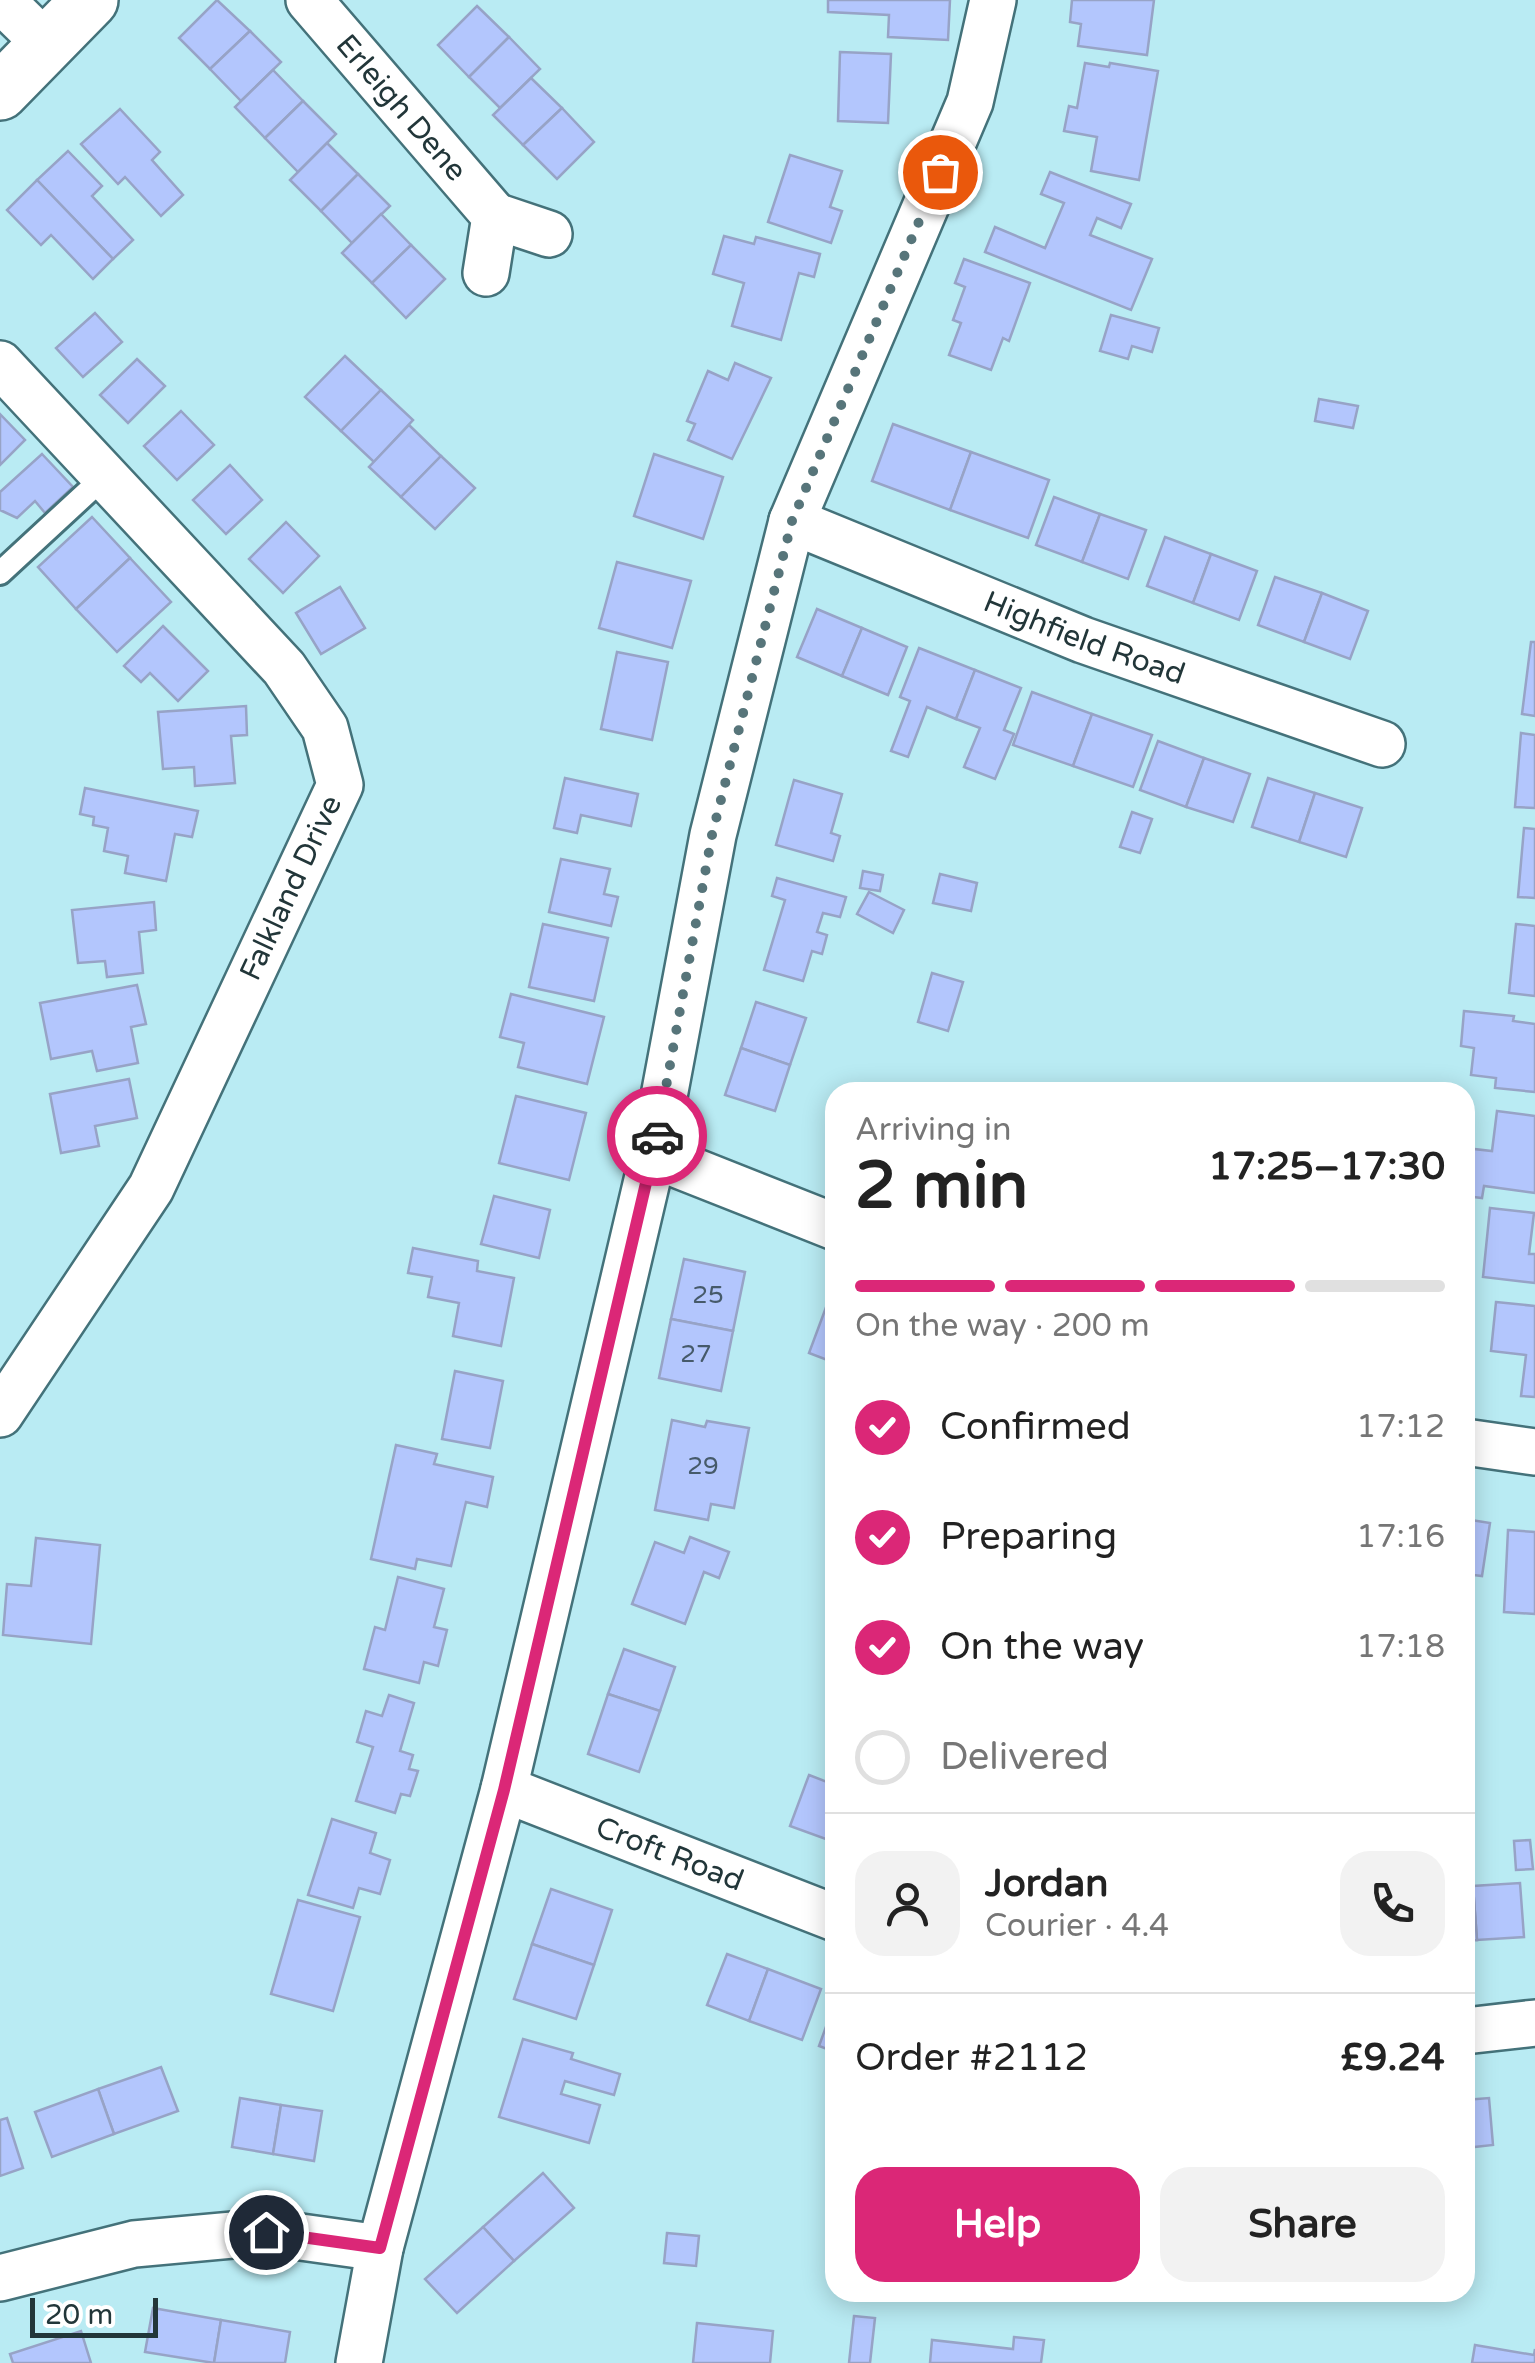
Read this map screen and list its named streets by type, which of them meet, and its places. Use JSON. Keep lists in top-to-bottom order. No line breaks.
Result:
{"streets":{"street":["Erleigh Dene","Highfield Road","Falkland Drive","Croft Road"]},"house_numbers":["25","27","29"],"scale_bar":"20 m","page":{"heading":["2 min","Arriving in","17:25–17:30"],"panel":["Jordan","Courier · 4.4","Order #2112","£9.24"],"bar":"On the way · 200 m","list":[["Confirmed","17:12"],["Preparing","17:16"],["On the way","17:18"],"Delivered"],"buttons":["Help","Share"],"scale":"20 m"}}
